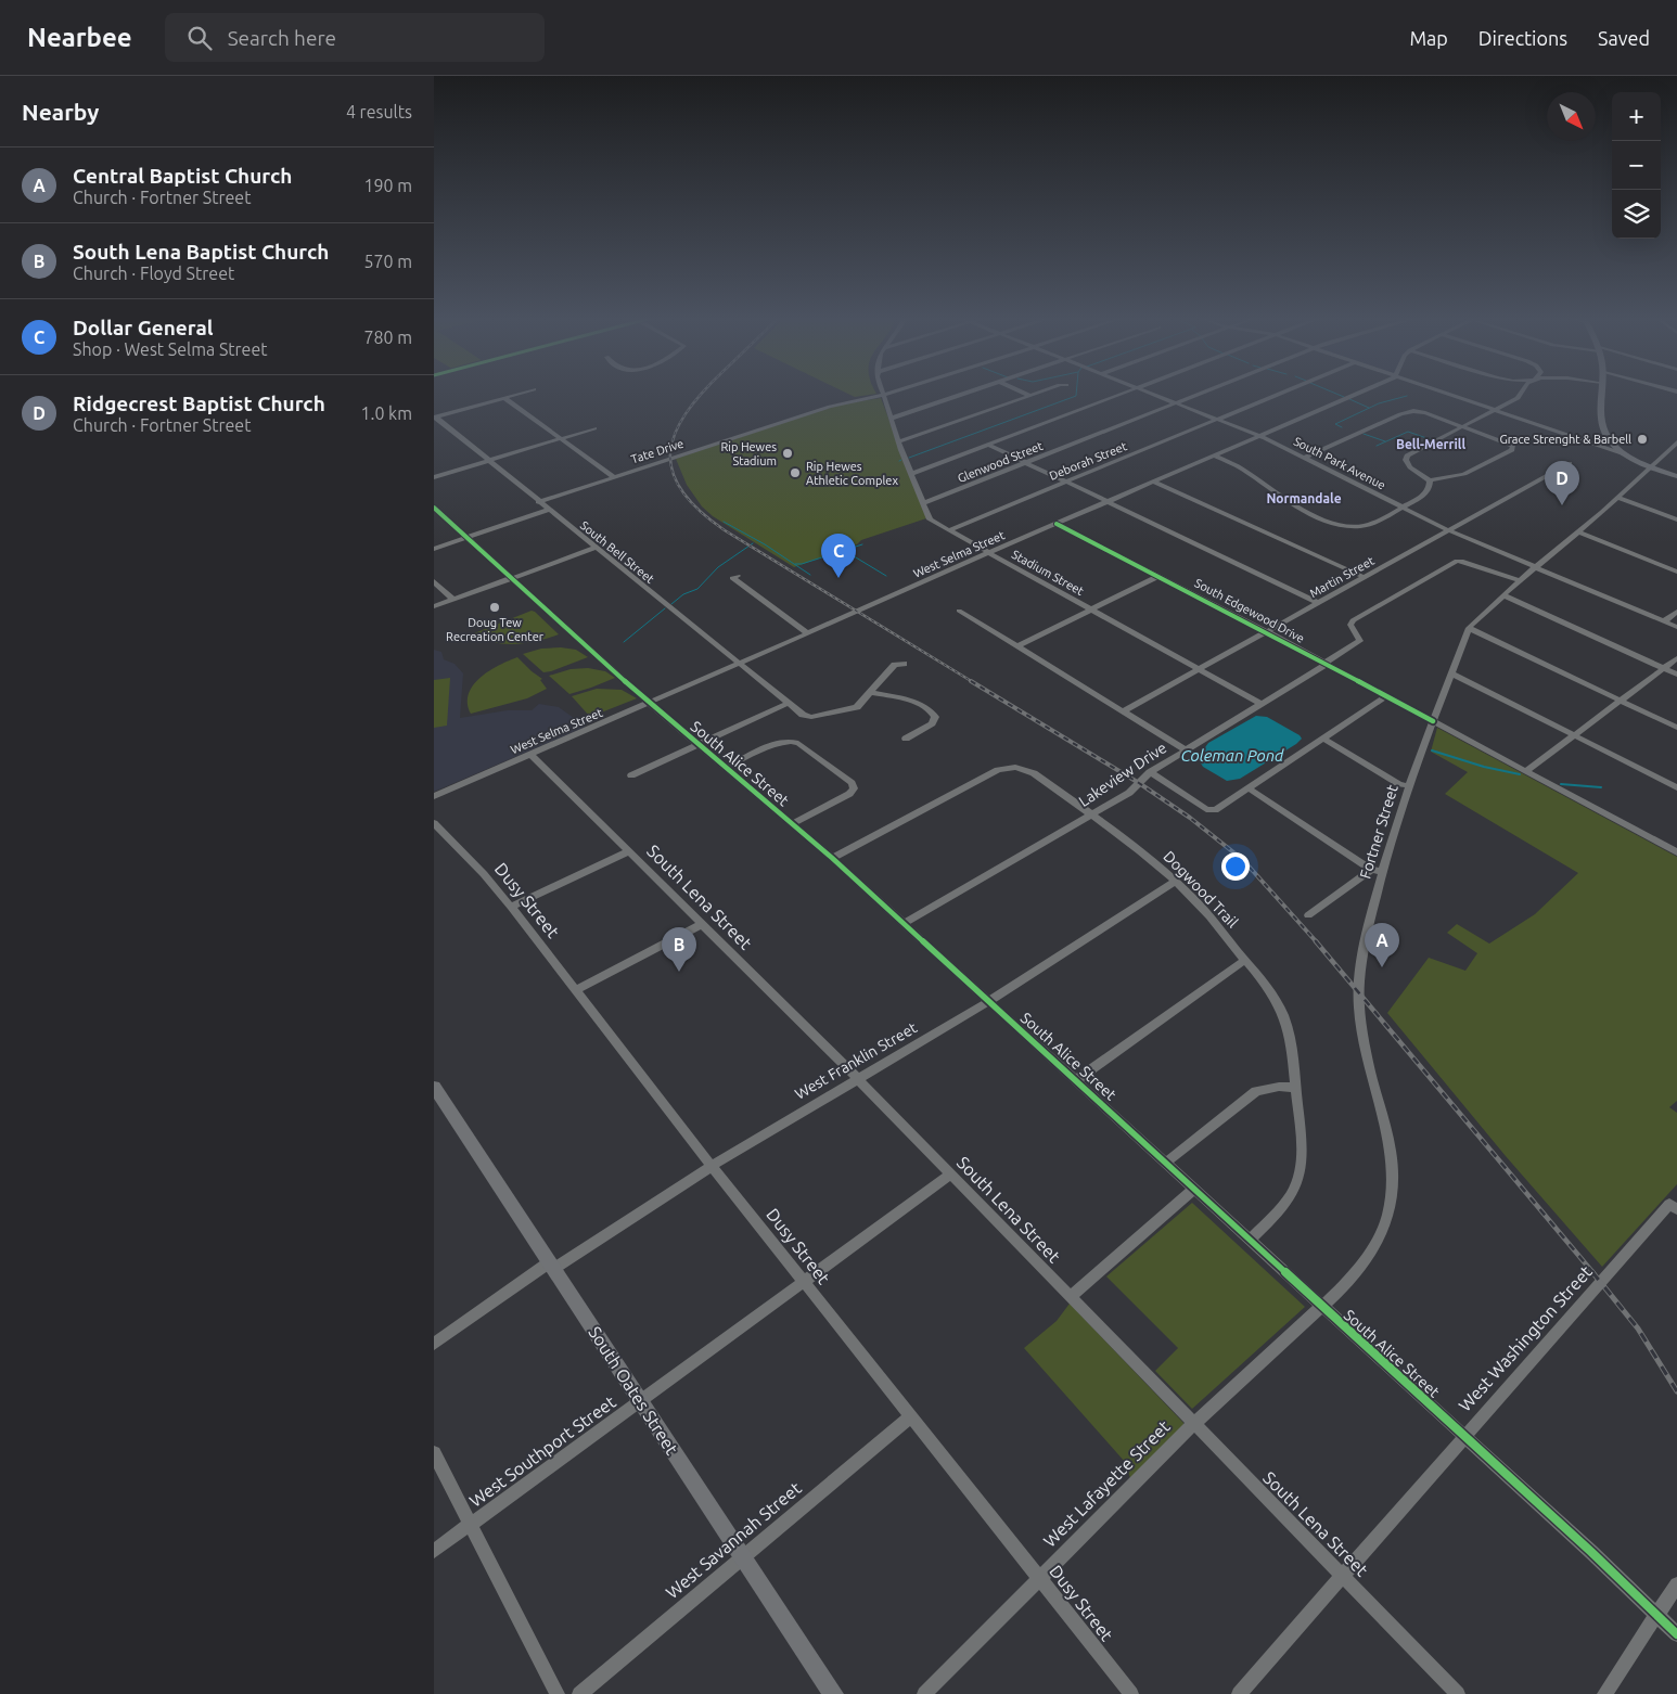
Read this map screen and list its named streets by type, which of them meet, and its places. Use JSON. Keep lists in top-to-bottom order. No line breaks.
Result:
{"streets":{"main road":["South Oates Street"],"street":["Tate Drive","Deborah Street","Glenwood Street","South Park Avenue","South Bell Street","West Selma Street","Stadium Street","Martin Street","South Edgewood Drive","South Alice Street","Lakeview Drive","Fortner Street","Dogwood Trail","South Lena Street","Dusy Street","West Franklin Street","West Washington Street","West Southport Street","West Lafayette Street","West Savannah Street"]},"crossings":[["Tate Drive","South Bell Street"],["Tate Drive","Stadium Street"],["Deborah Street","South Park Avenue"],["Deborah Street","Stadium Street"],["Glenwood Street","South Park Avenue"],["Glenwood Street","Stadium Street"],["South Park Avenue","West Selma Street"],["South Park Avenue","Martin Street"],["South Park Avenue","Fortner Street"],["South Bell Street","West Selma Street"],["West Selma Street","Stadium Street"],["West Selma Street","South Edgewood Drive"],["West Selma Street","South Alice Street"],["West Selma Street","South Lena Street"],["Stadium Street","Martin Street"],["Stadium Street","Lakeview Drive"],["Martin Street","South Edgewood Drive"],["South Edgewood Drive","Lakeview Drive"],["South Edgewood Drive","Fortner Street"],["South Alice Street","Lakeview Drive"],["South Alice Street","Fortner Street"],["South Alice Street","Dogwood Trail"],["South Alice Street","West Franklin Street"],["South Alice Street","West Washington Street"],["South Alice Street","West Lafayette Street"],["Lakeview Drive","Fortner Street"],["Lakeview Drive","Dogwood Trail"],["Fortner Street","West Lafayette Street"],["Dogwood Trail","West Franklin Street"],["South Lena Street","West Franklin Street"],["South Lena Street","West Washington Street"],["South Lena Street","West Southport Street"],["South Lena Street","West Lafayette Street"],["Dusy Street","West Franklin Street"],["Dusy Street","West Southport Street"],["Dusy Street","West Lafayette Street"],["Dusy Street","West Savannah Street"],["West Franklin Street","South Oates Street"],["South Oates Street","West Southport Street"],["South Oates Street","West Savannah Street"]],"districts":["Bell-Merrill","Normandale"],"water":["Coleman Pond"],"places":["Grace Strenght & Barbell","Rip Hewes Stadium","Rip Hewes Athletic Complex","Doug Tew Recreation Center"],"north":"bottom right","page":{"header":"Nearbee","search":"Search here","nav":["Map","Directions","Saved"],"heading":["Nearby","4 results"],"map_buttons":["+","−"],"list":[{"mark":"A","name":"Central Baptist Church","note":"Church · Fortner Street","value":"190 m"},{"mark":"B","name":"South Lena Baptist Church","note":"Church · Floyd Street","value":"570 m"},{"mark":"C","name":"Dollar General","note":"Shop · West Selma Street","value":"780 m"},{"mark":"D","name":"Ridgecrest Baptist Church","note":"Church · Fortner Street","value":"1.0 km"}],"pins":["D","C","A","B"]}}
